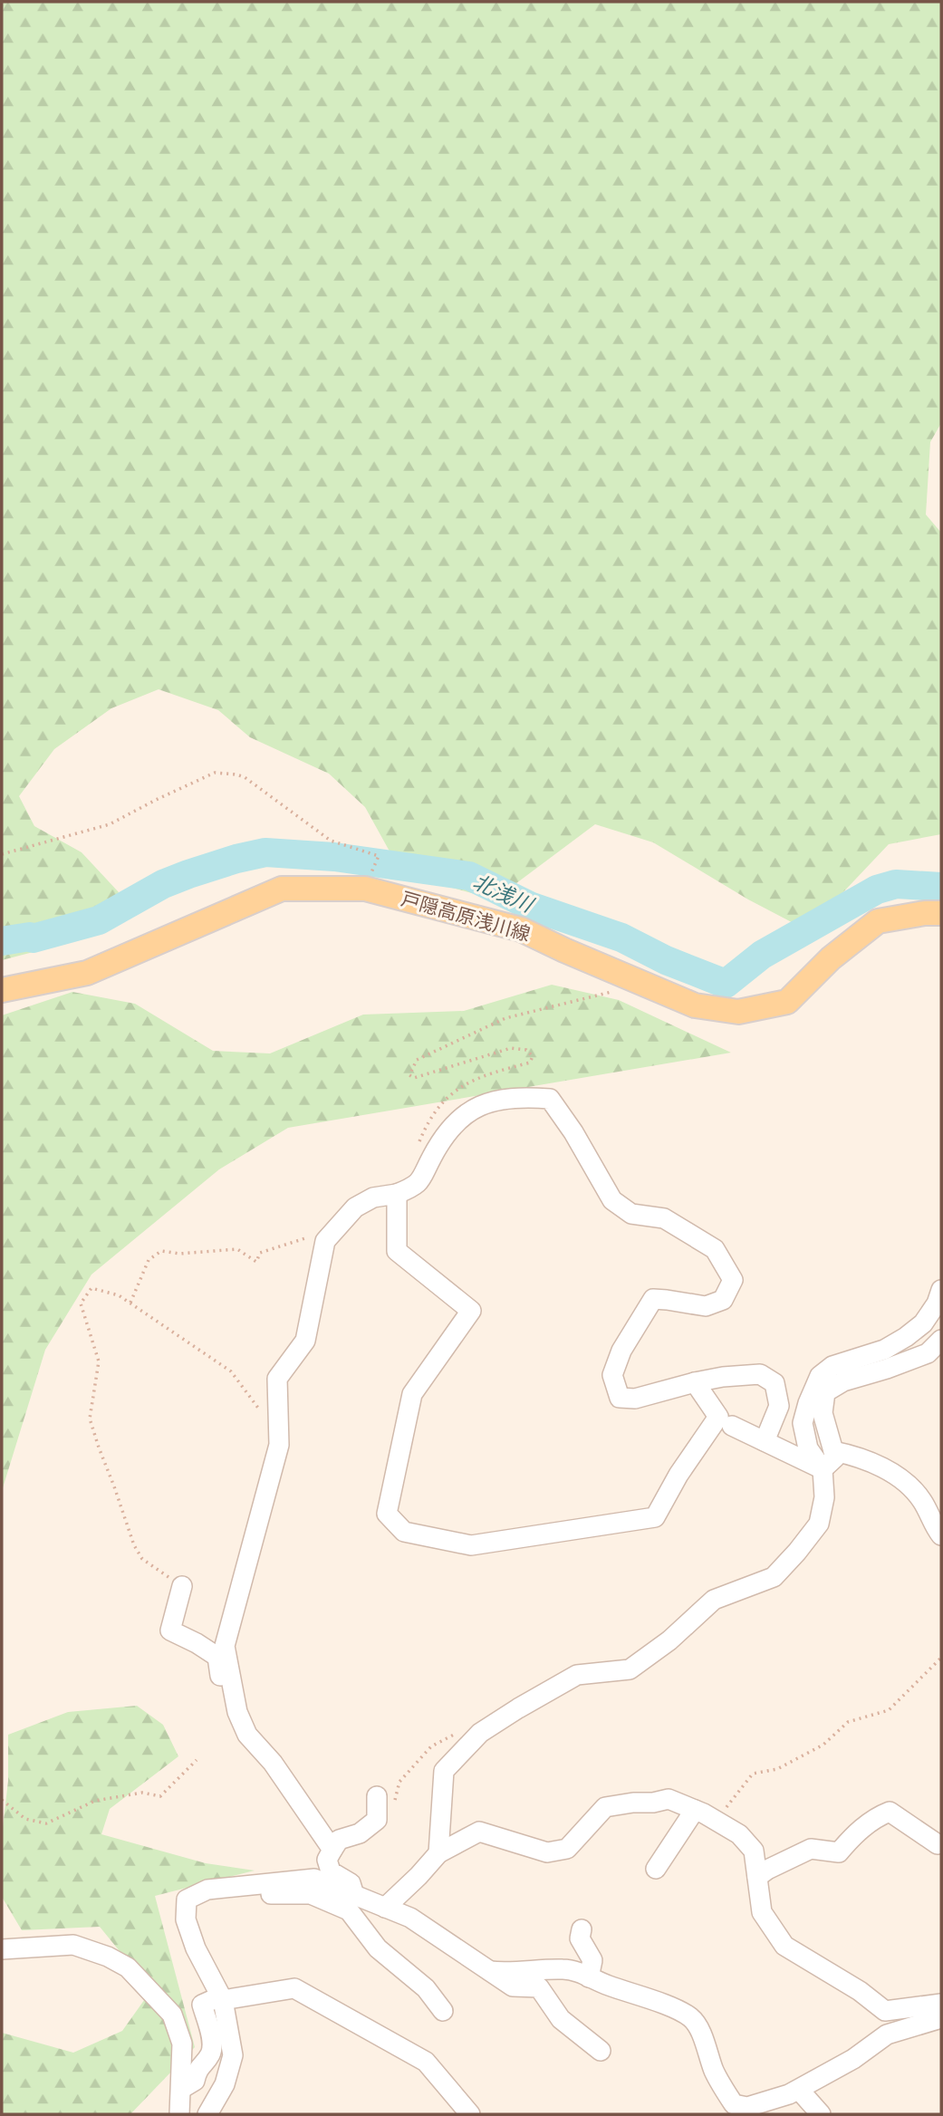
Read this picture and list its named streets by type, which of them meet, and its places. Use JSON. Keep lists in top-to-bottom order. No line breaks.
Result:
{"streets":{"main road":["戸隠高原浅川線"]},"water":["北浅川"]}
